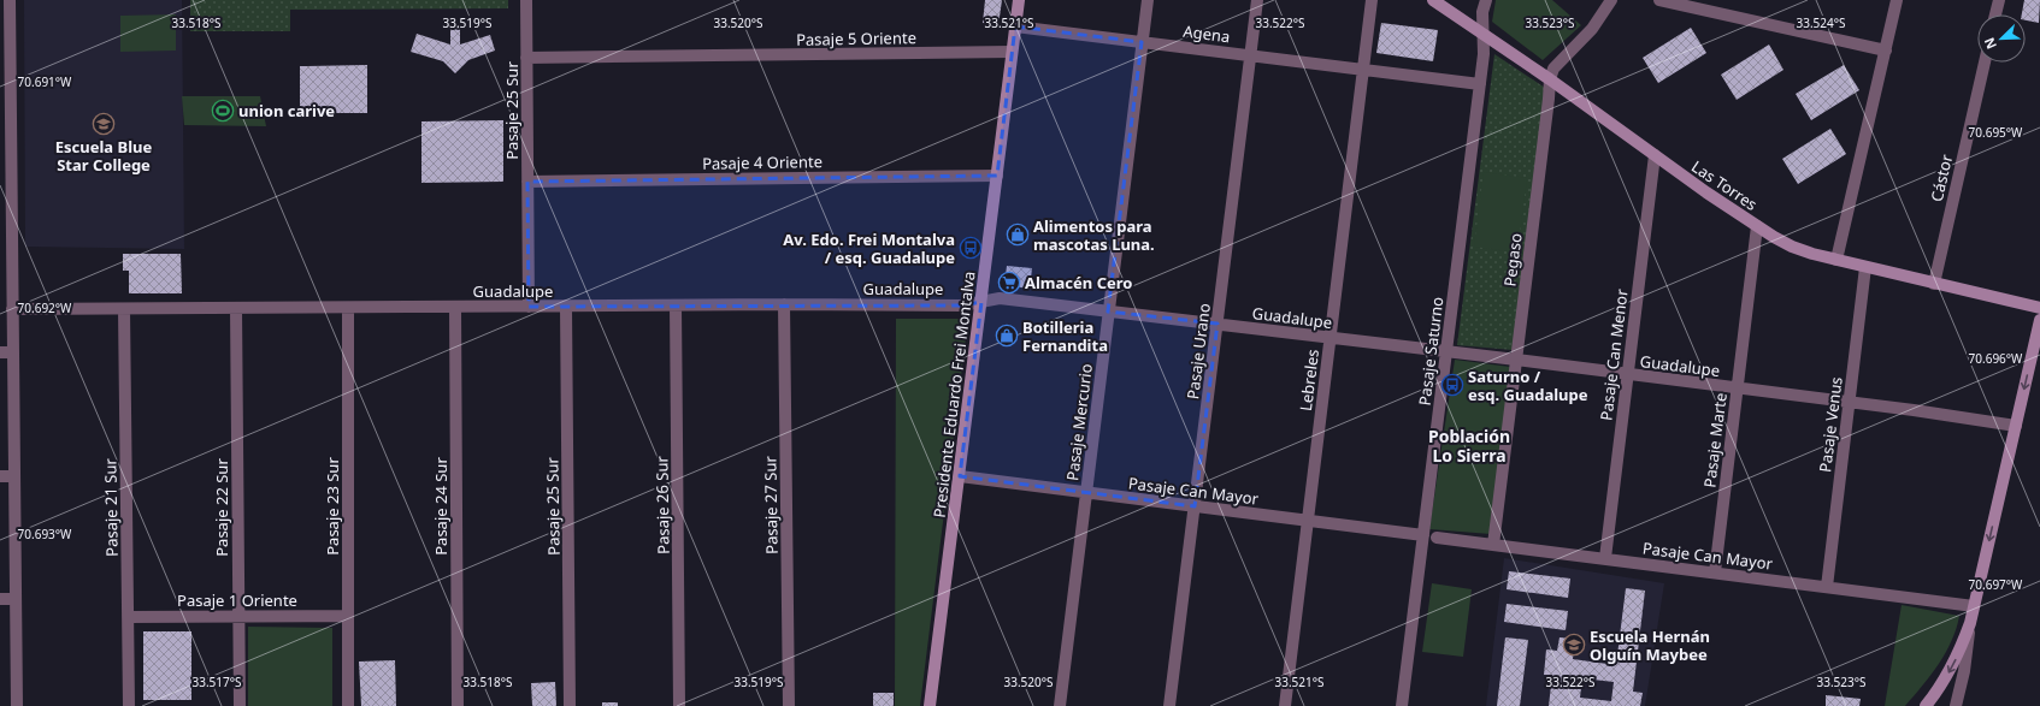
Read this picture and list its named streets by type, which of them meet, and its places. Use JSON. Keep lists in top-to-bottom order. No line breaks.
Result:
{"streets":{"street":["Agena","Pasaje 5 Oriente","Pasaje 25 Sur","Pasaje 4 Oriente","Cástor","Las Torres","Pegaso","Guadalupe","Pasaje Urano","Pasaje Saturno","Pasaje Can Menor","Lebreles","Presidente Eduardo Frei Montalva","Pasaje Mercurio","Pasaje Venus","Pasaje Marte","Pasaje Can Mayor","Pasaje 26 Sur","Pasaje 27 Sur","Pasaje 23 Sur","Pasaje 24 Sur","Pasaje 21 Sur","Pasaje 22 Sur","Pasaje 1 Oriente"]},"crossings":[["Agena","Pasaje Urano"],["Agena","Pasaje Saturno"],["Agena","Lebreles"],["Agena","Presidente Eduardo Frei Montalva"],["Agena","Pasaje Mercurio"],["Pasaje 5 Oriente","Pasaje 25 Sur"],["Pasaje 5 Oriente","Presidente Eduardo Frei Montalva"],["Pasaje 25 Sur","Pasaje 4 Oriente"],["Pasaje 25 Sur","Guadalupe"],["Pasaje 4 Oriente","Presidente Eduardo Frei Montalva"],["Cástor","Las Torres"],["Las Torres","Pegaso"],["Las Torres","Pasaje Saturno"],["Las Torres","Pasaje Can Menor"],["Las Torres","Pasaje Venus"],["Las Torres","Pasaje Marte"],["Pegaso","Guadalupe"],["Pegaso","Pasaje Can Mayor"],["Guadalupe","Pasaje Urano"],["Guadalupe","Pasaje Saturno"],["Guadalupe","Pasaje Can Menor"],["Guadalupe","Lebreles"],["Guadalupe","Presidente Eduardo Frei Montalva"],["Guadalupe","Pasaje Mercurio"],["Guadalupe","Pasaje Venus"],["Guadalupe","Pasaje Marte"],["Guadalupe","Pasaje 26 Sur"],["Guadalupe","Pasaje 27 Sur"],["Guadalupe","Pasaje 23 Sur"],["Guadalupe","Pasaje 24 Sur"],["Guadalupe","Pasaje 21 Sur"],["Guadalupe","Pasaje 22 Sur"],["Pasaje Urano","Pasaje Can Mayor"],["Pasaje Saturno","Pasaje Can Mayor"],["Pasaje Can Menor","Pasaje Can Mayor"],["Lebreles","Pasaje Can Mayor"],["Presidente Eduardo Frei Montalva","Pasaje Can Mayor"],["Pasaje Mercurio","Pasaje Can Mayor"],["Pasaje Venus","Pasaje Can Mayor"],["Pasaje Marte","Pasaje Can Mayor"],["Pasaje 23 Sur","Pasaje 1 Oriente"],["Pasaje 21 Sur","Pasaje 1 Oriente"],["Pasaje 22 Sur","Pasaje 1 Oriente"]],"districts":["Población Lo Sierra"],"places":{"sports":["union carive"],"school or university":["Escuela Blue Star College","Escuela Hernán Olguín Maybee"],"shop":["Alimentos para mascotas Luna.","Botilleria Fernandita"],"bus stop":["Av. Edo. Frei Montalva / esq. Guadalupe","Saturno / esq. Guadalupe"],"supermarket":["Almacén Cero"]},"north":"bottom left","coordinates":["33.518°S","33.519°S","33.520°S","33.521°S","33.522°S","33.523°S","33.524°S","70.691°W","70.695°W","70.692°W","70.696°W","70.693°W","70.697°W","33.517°S"]}
